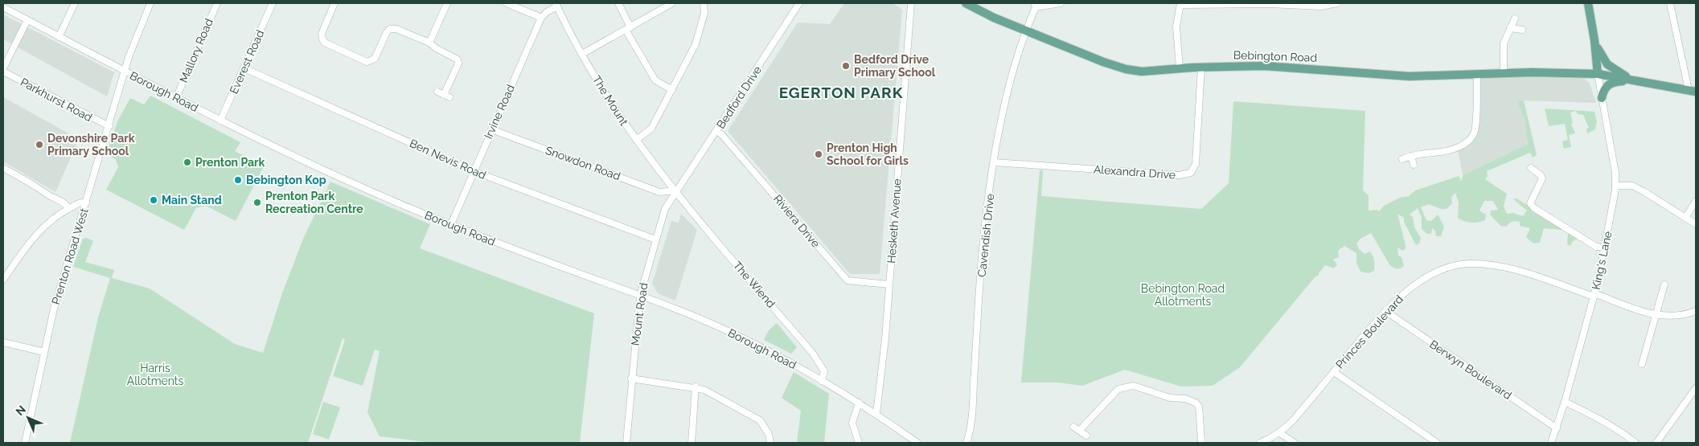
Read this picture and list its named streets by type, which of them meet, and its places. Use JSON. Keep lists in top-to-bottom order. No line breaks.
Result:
{"streets":{"main road":["Bebington Road"],"street":["Mallory Road","Everest Road","Borough Road","Bedford Drive","Parkhurst Road","The Mount","Irvine Road","Ben Nevis Road","Snowdon Road","Alexandra Drive","Riviera Drive","Hesketh Avenue","Cavendish Drive","Prenton Road West","King's Lane","The Wiend","Mount Road","Princes Boulevard","Berwyn Boulevard"]},"crossings":[["Mallory Road","Borough Road"],["Bebington Road","Alexandra Drive"],["Bebington Road","Cavendish Drive"],["Bebington Road","King's Lane"],["Everest Road","Borough Road"],["Everest Road","Ben Nevis Road"],["Borough Road","Irvine Road"],["Borough Road","Hesketh Avenue"],["Borough Road","Prenton Road West"],["Borough Road","The Wiend"],["Borough Road","Mount Road"],["Bedford Drive","The Mount"],["Bedford Drive","Snowdon Road"],["Bedford Drive","Riviera Drive"],["Bedford Drive","The Wiend"],["Bedford Drive","Mount Road"],["Parkhurst Road","Prenton Road West"],["The Mount","Snowdon Road"],["The Mount","The Wiend"],["The Mount","Mount Road"],["Irvine Road","Ben Nevis Road"],["Irvine Road","Snowdon Road"],["Ben Nevis Road","Mount Road"],["Snowdon Road","The Wiend"],["Snowdon Road","Mount Road"],["Alexandra Drive","Cavendish Drive"],["Riviera Drive","Hesketh Avenue"],["King's Lane","Princes Boulevard"],["King's Lane","Berwyn Boulevard"],["The Wiend","Mount Road"],["Princes Boulevard","Berwyn Boulevard"]],"districts":["EGERTON PARK"],"parks":["Bebington Road Allotments","Harris Allotments"],"places":["Bedford Drive Primary School","Devonshire Park Primary School","Prenton High School for Girls","Prenton Park","Bebington Kop","Main Stand","Prenton Park Recreation Centre"],"north":"top left"}
